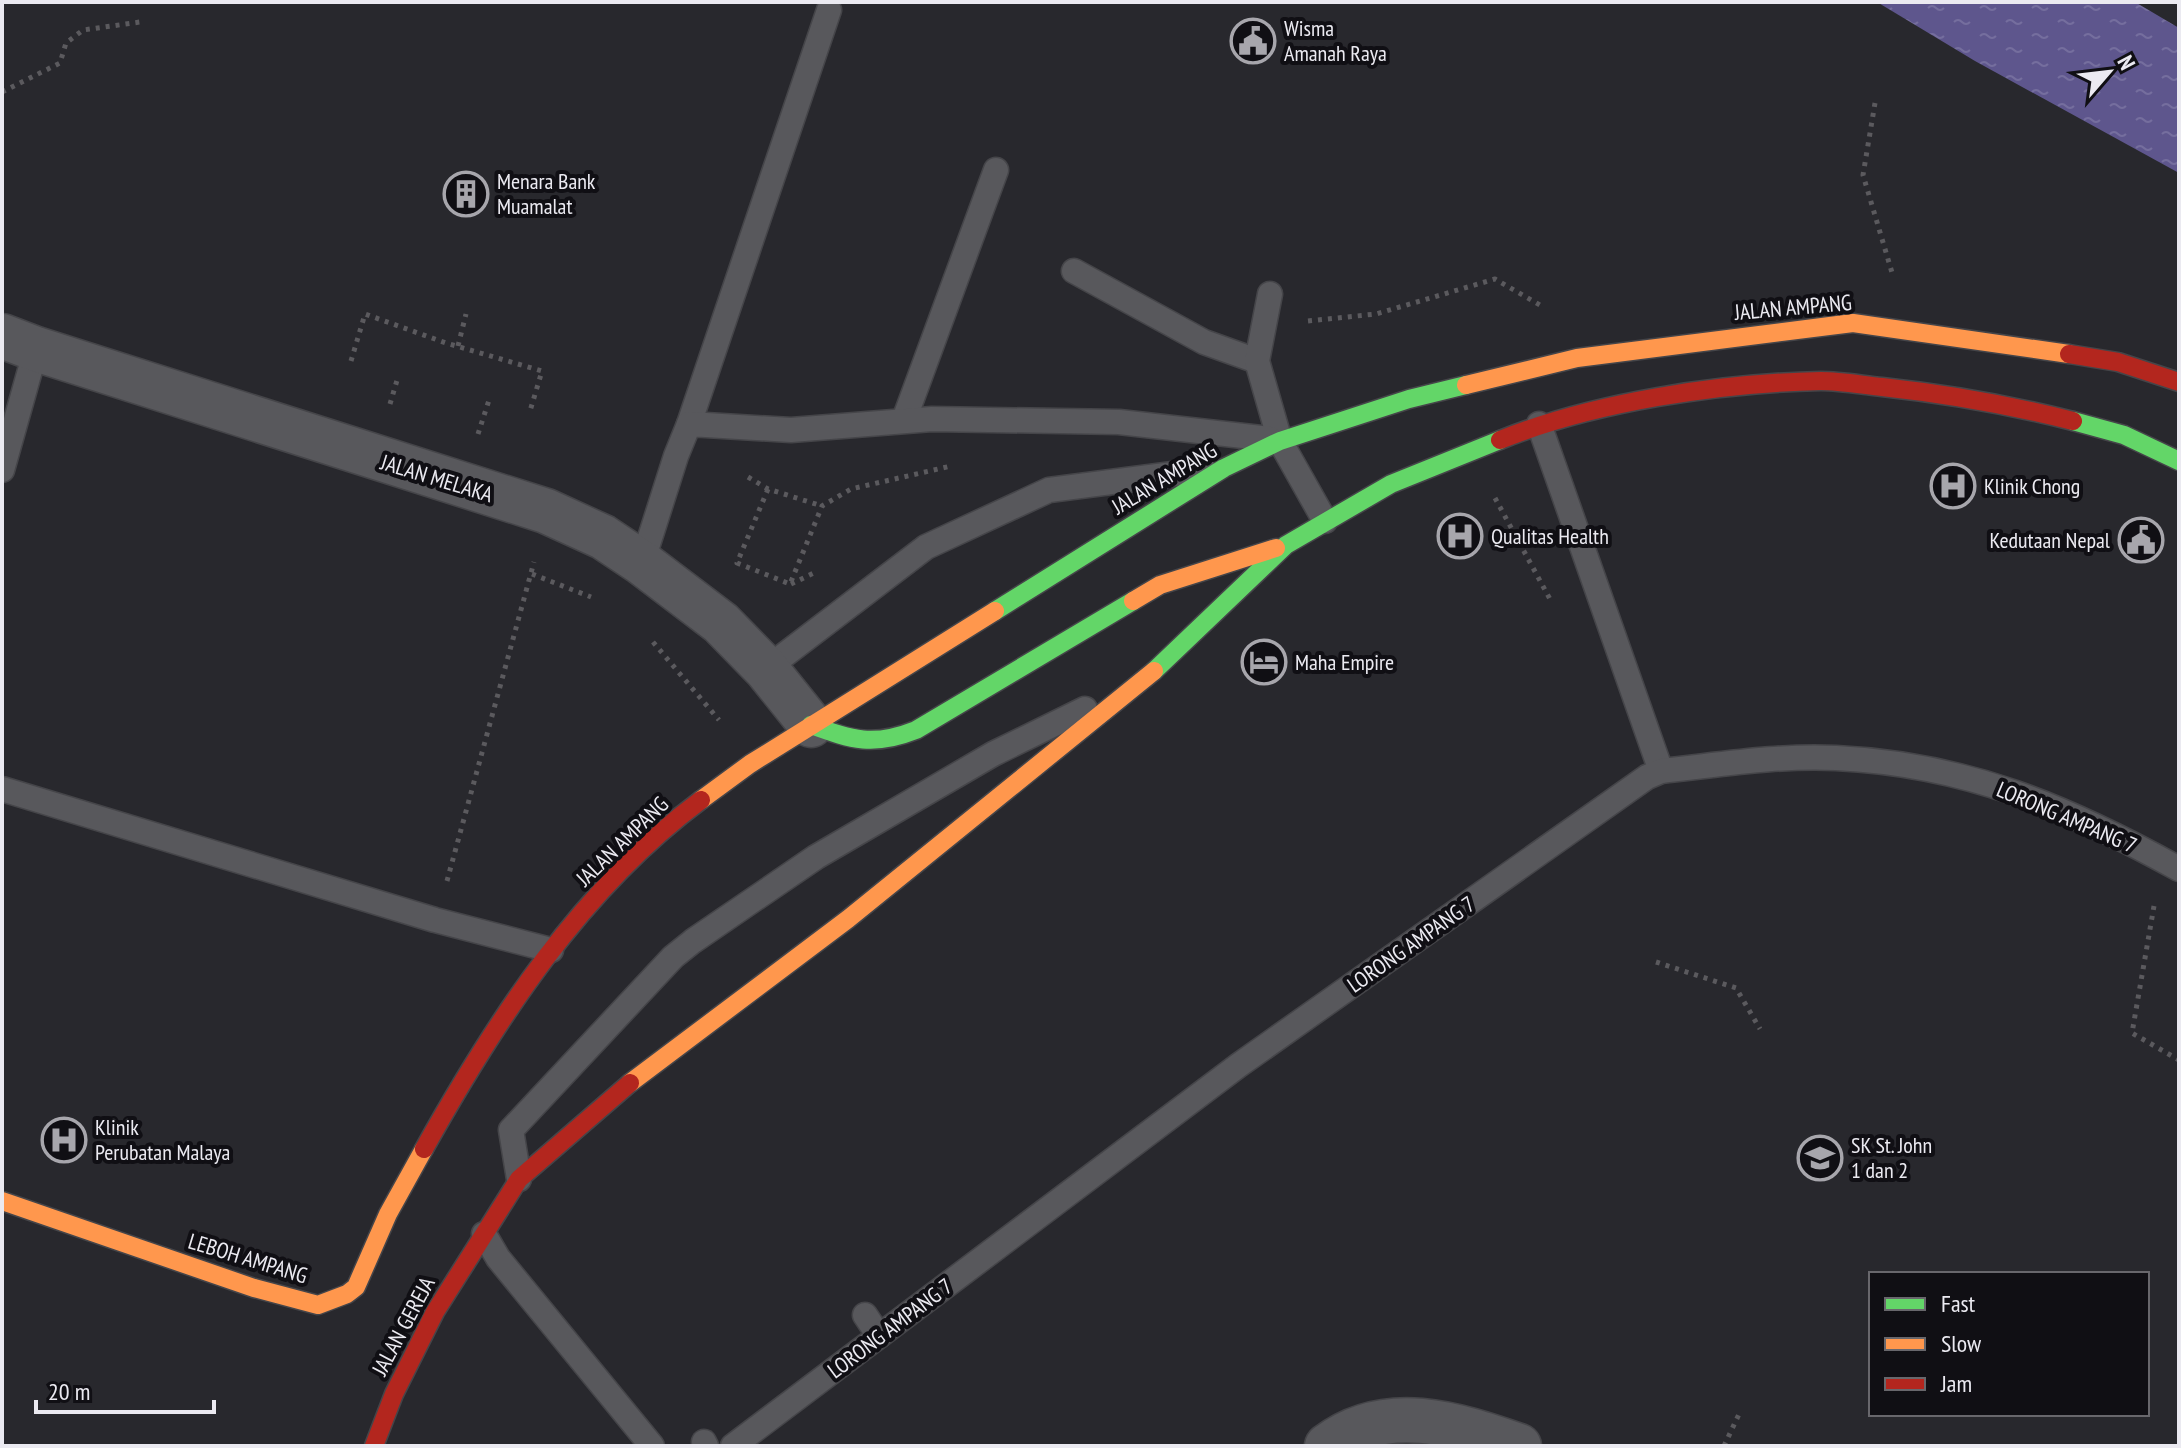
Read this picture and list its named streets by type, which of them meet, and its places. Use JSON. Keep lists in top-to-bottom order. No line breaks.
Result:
{"streets":{"street":["JALAN AMPANG","JALAN MELAKA","LEBOH AMPANG","JALAN GEREJA"],"lane":["LORONG AMPANG 7"]},"crossings":[["JALAN AMPANG","JALAN MELAKA"],["JALAN AMPANG","LEBOH AMPANG"]],"places":{"public building":["Wisma Amanah Raya","Kedutaan Nepal"],"building":["Menara Bank Muamalat"],"hospital":["Klinik Chong","Qualitas Health","Klinik Perubatan Malaya"],"hotel":["Maha Empire"],"school or university":["SK St. John 1 dan 2"]},"legend":["Fast","Slow","Jam"],"scale_bar":"20 m","north":"top right"}
